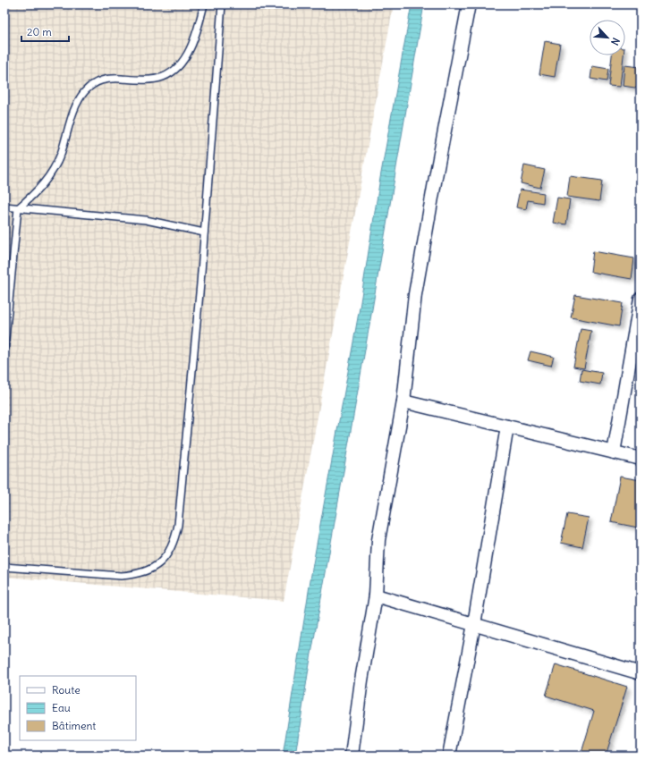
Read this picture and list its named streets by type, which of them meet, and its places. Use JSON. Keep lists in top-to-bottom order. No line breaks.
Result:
{"legend":["Route","Eau","Bâtiment"],"scale_bar":"20 m","north":"bottom right"}
